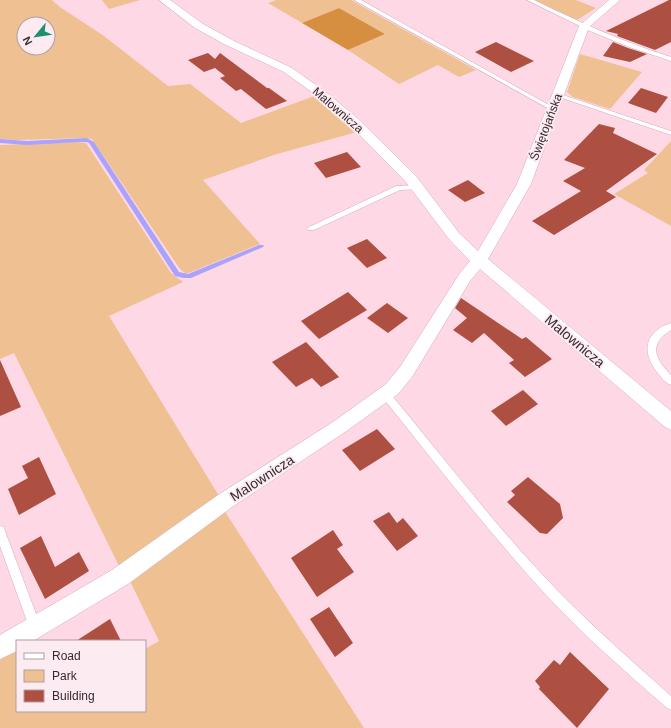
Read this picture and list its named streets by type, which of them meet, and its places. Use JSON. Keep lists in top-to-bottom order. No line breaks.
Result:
{"streets":{"street":["Malownicza","Świętojańska"]},"crossings":[["Malownicza","Świętojańska"]],"legend":["Road","Park","Building"],"north":"bottom left"}
